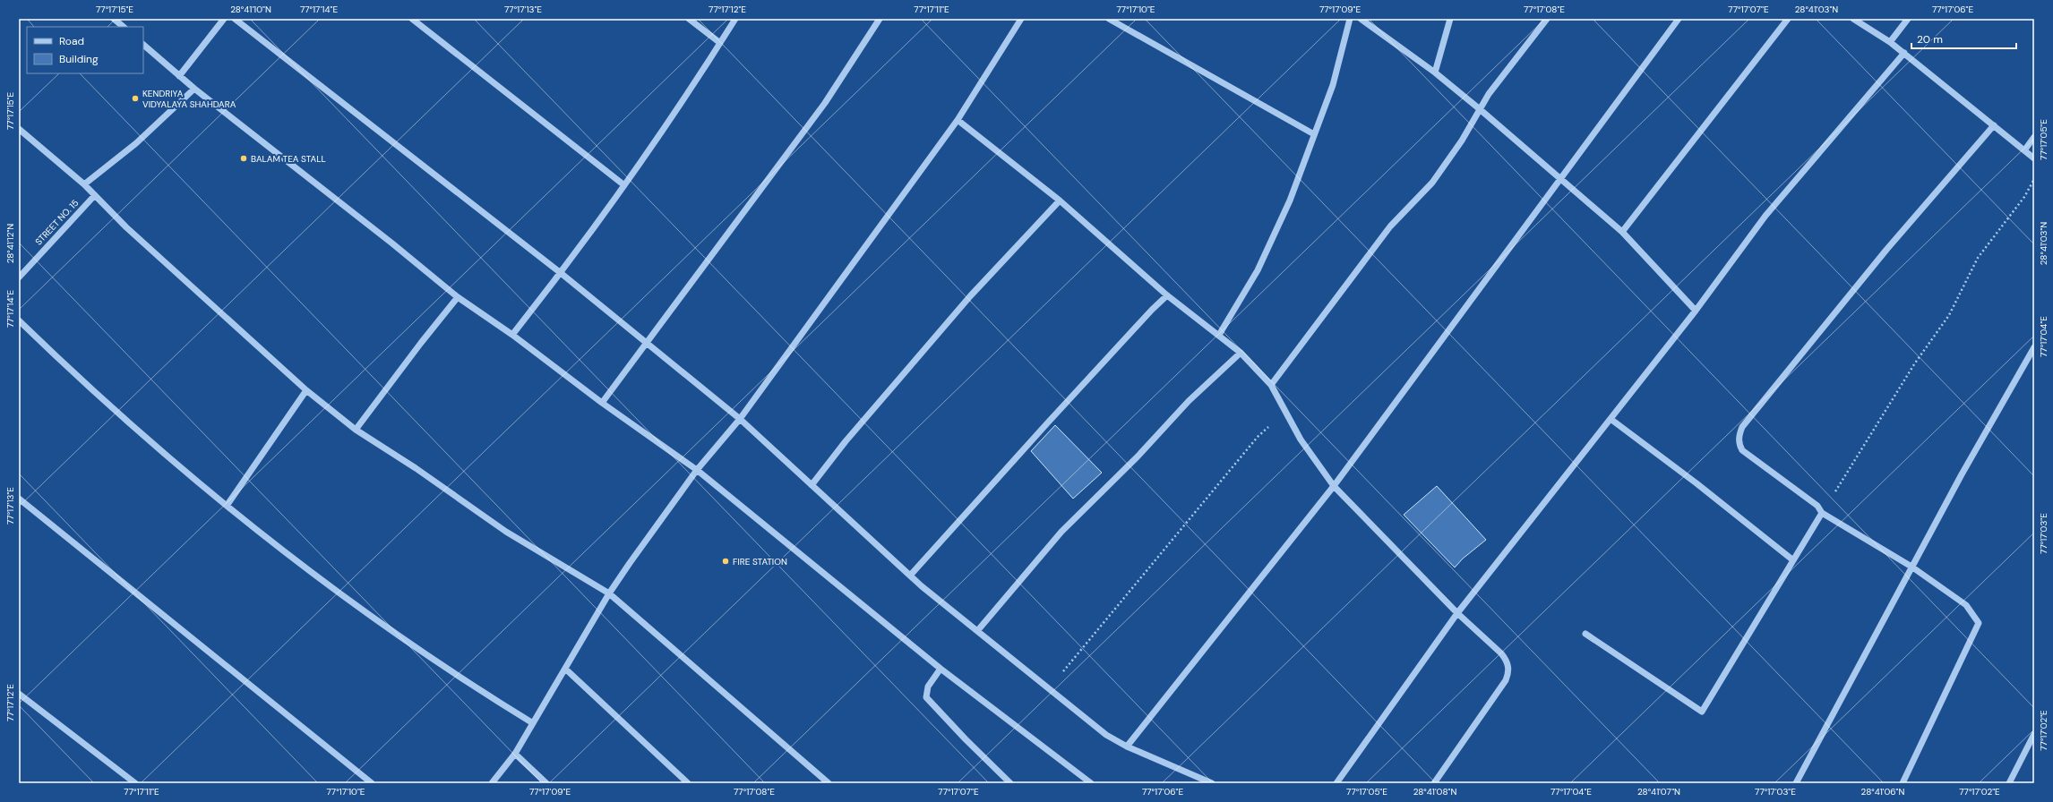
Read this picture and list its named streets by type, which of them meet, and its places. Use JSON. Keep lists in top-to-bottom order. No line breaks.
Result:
{"streets":{"street":["STREET NO. 15"]},"places":["KENDRIYA VIDYALAYA SHAHDARA","BALAM TEA STALL","FIRE STATION"],"legend":["Road","Building"],"scale_bar":"20 m","coordinates":["77°17'15\"E","28°41'10\"N","77°17'14\"E","77°17'13\"E","77°17'12\"E","77°17'11\"E","77°17'10\"E","77°17'09\"E","77°17'08\"E","77°17'07\"E","28°41'03\"N","77°17'06\"E","77°17'05\"E","28°41'12\"N","77°17'04\"E","77°17'03\"E","77°17'02\"E","28°41'08\"N","28°41'07\"N","28°41'06\"N"]}
